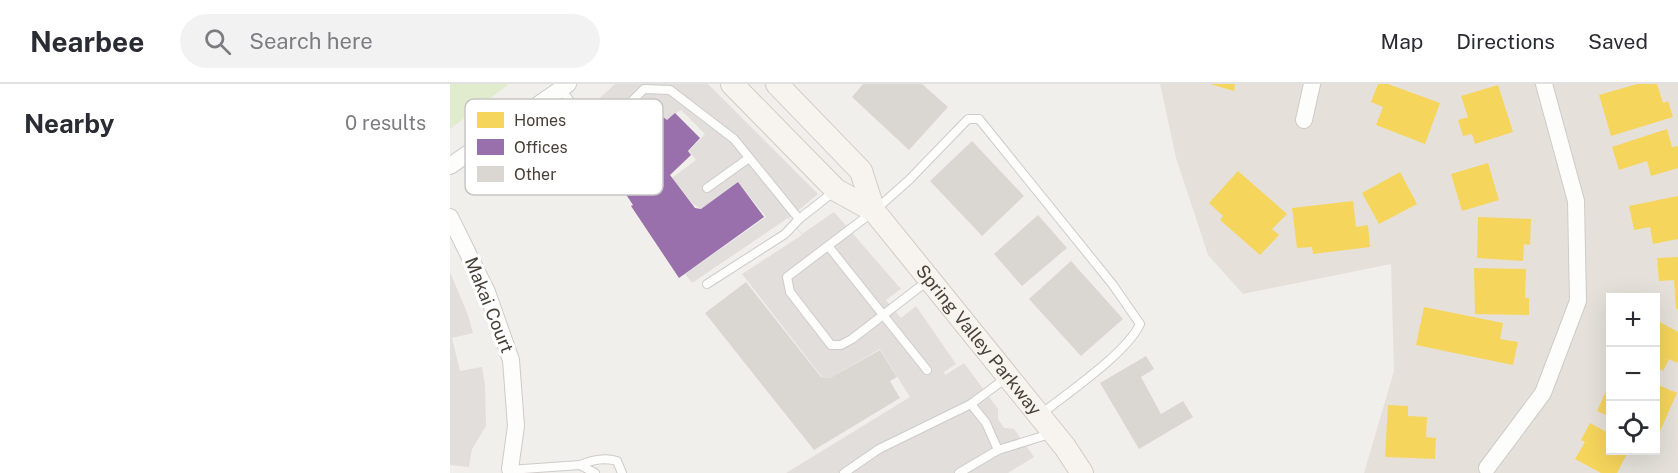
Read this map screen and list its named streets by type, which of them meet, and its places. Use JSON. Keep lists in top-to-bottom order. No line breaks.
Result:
{"streets":{"street":["Makai Court","Spring Valley Parkway"]},"legend":["Homes","Offices","Other"],"page":{"header":"Nearbee","search":"Search here","nav":["Map","Directions","Saved"],"heading":["Nearby","0 results"],"map_buttons":["+","−"]}}
